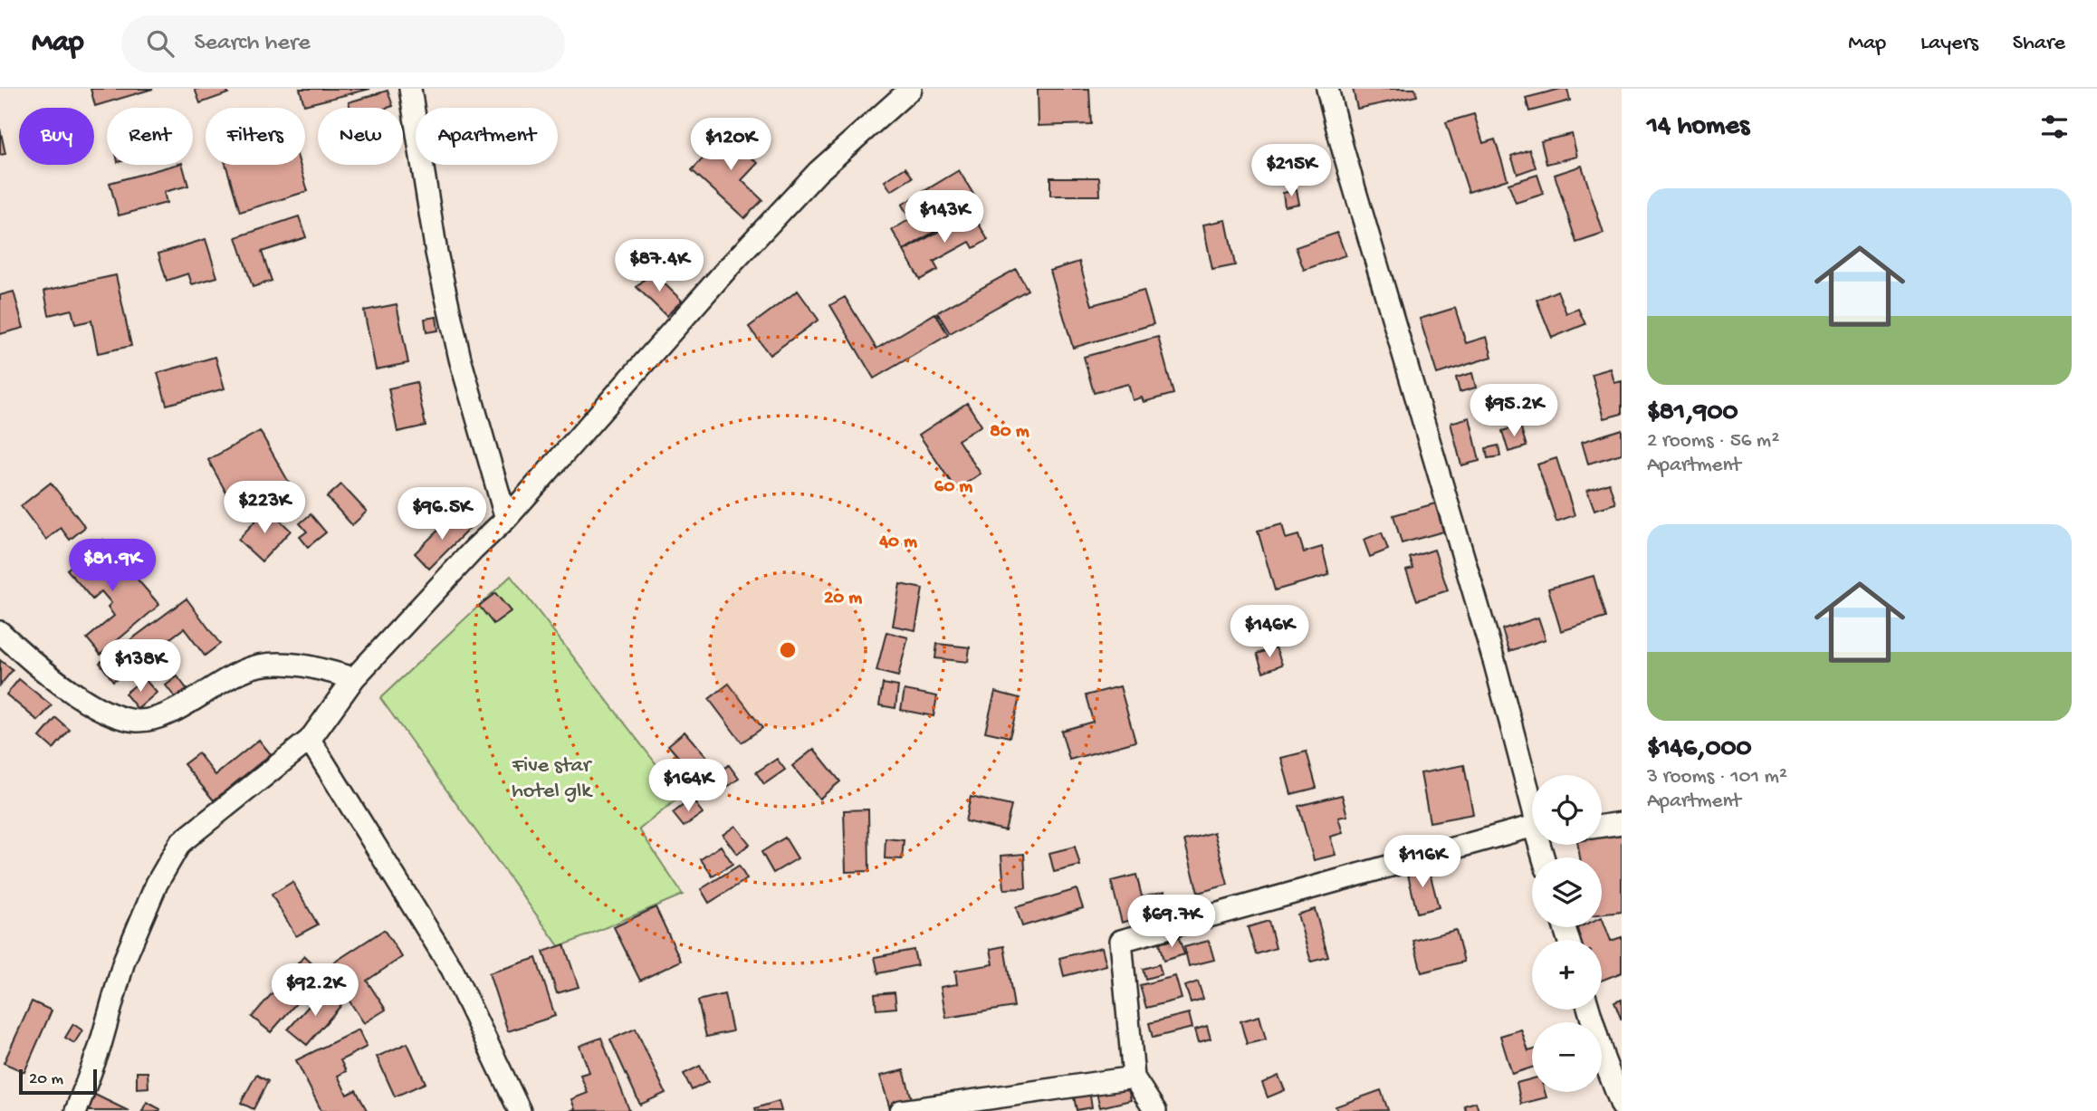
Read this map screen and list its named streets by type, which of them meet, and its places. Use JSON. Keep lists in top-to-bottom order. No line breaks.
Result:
{"parks":["Five star hotel glk"],"scale_bar":"20 m","page":{"header":"Map","search":"Search here","nav":["Map","Layers","Share"],"heading":"14 homes","chip":["Buy","Rent","Filters","New","Apartment"],"price":["$120K","$215K","$143K","$87.4K","$95.2K","$223K","$96.5K","$81.9K","$146K","$138K","$164K","$116K","$69.7K","$92.2K"],"list":[{"name":"$81,900","note":"2 rooms · 56 m² · Apartment"},{"name":"$146,000","note":"3 rooms · 101 m² · Apartment"}],"map_buttons":["+","−"],"scale":"20 m"},"rings":["80 m","60 m","40 m","20 m"]}
